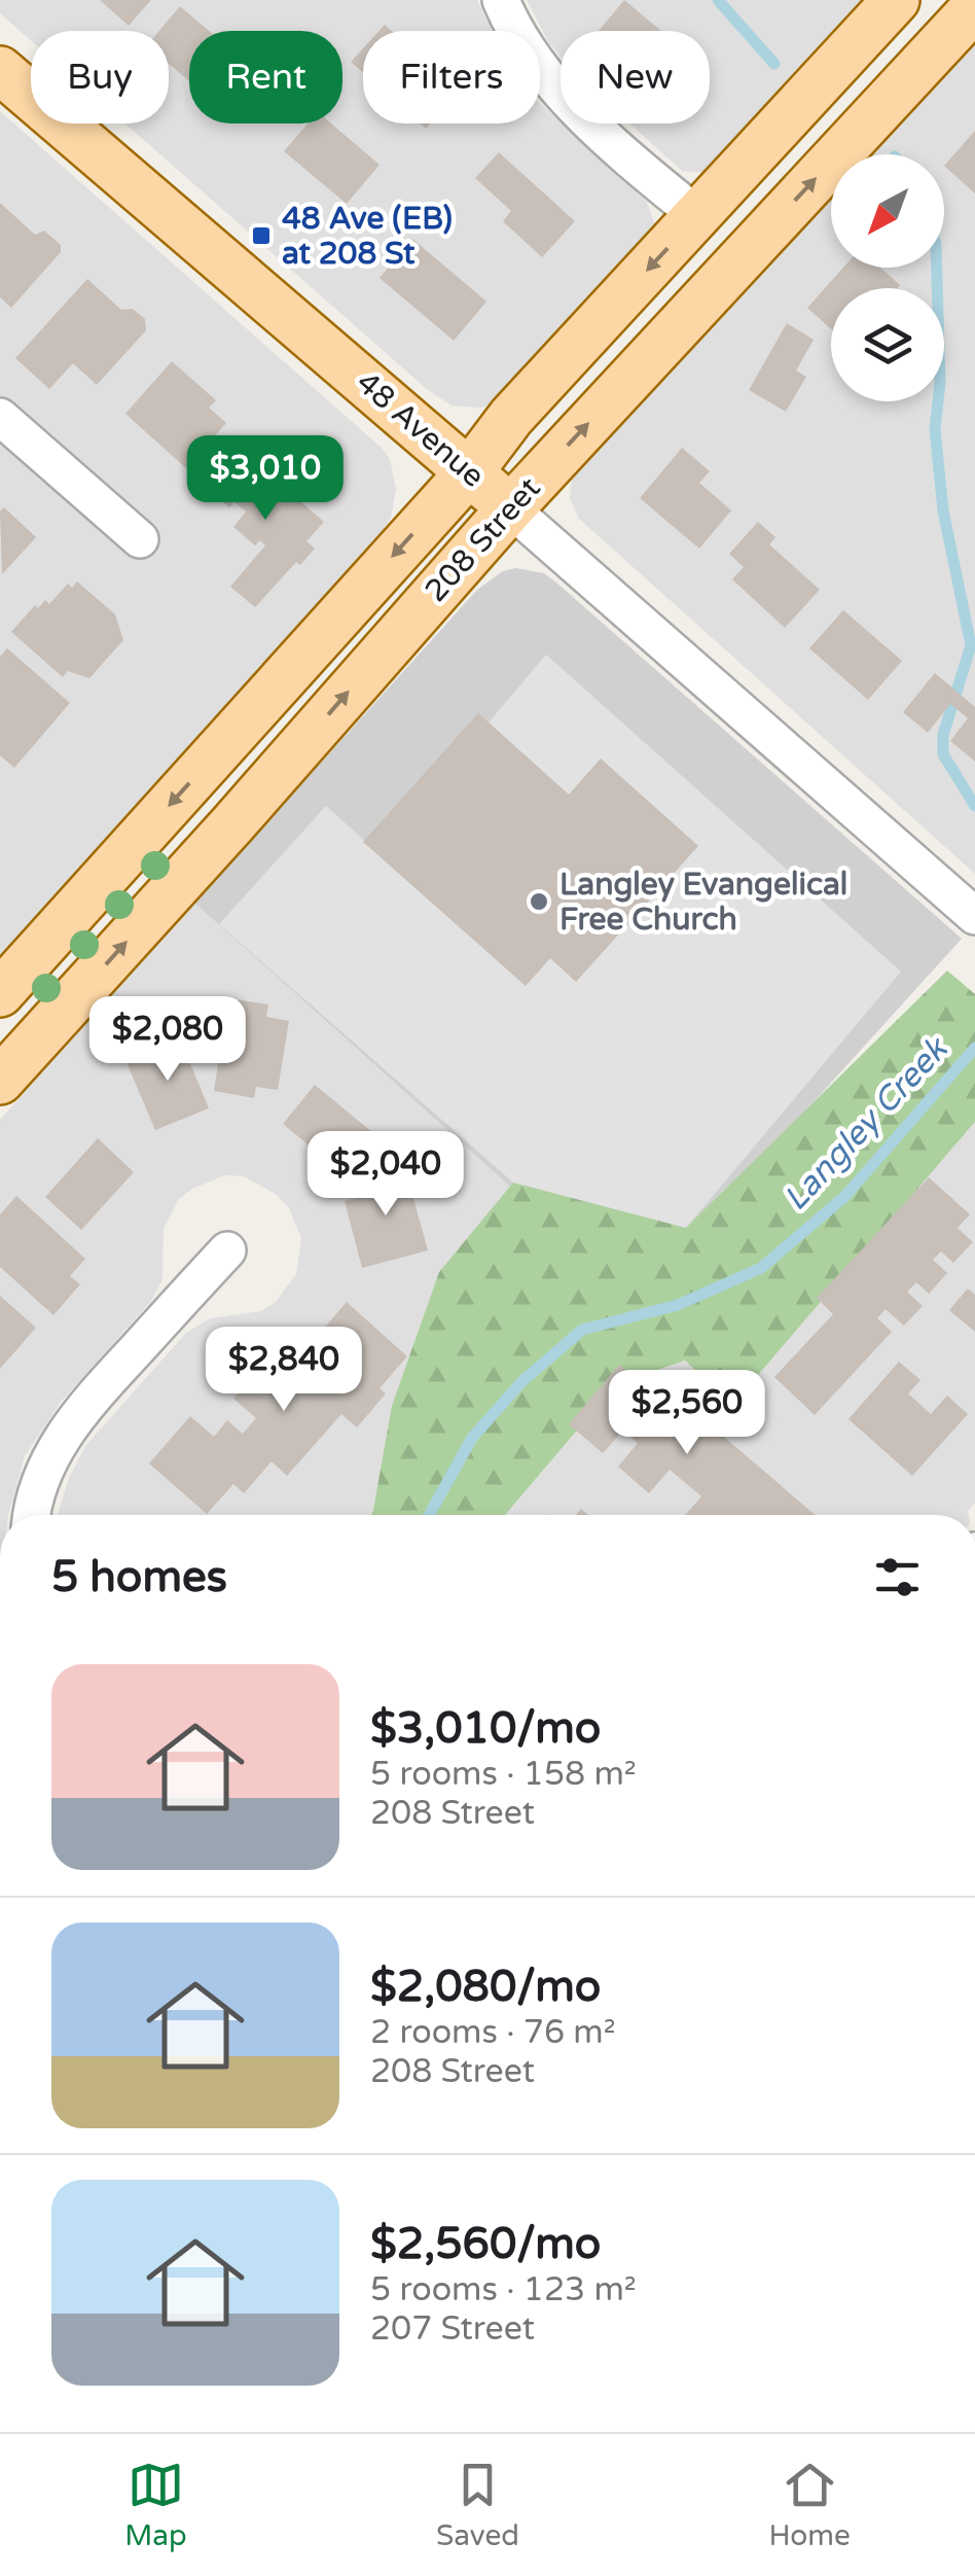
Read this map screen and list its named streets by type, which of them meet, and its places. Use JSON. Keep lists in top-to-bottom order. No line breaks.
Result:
{"streets":{"main road":["48 Avenue","208 Street"]},"crossings":[["48 Avenue","208 Street"]],"water":["Langley Creek"],"places":{"transit":["48 Ave (EB) at 208 St"],"other":["Langley Evangelical Free Church"]},"north":"bottom left","page":{"chip":["Buy","Rent","Filters","New"],"price":["$3,010","$2,080","$2,040","$2,840","$2,560"],"heading":"5 homes","list":[{"name":"$3,010/mo","note":"5 rooms · 158 m² · 208 Street"},{"name":"$2,080/mo","note":"2 rooms · 76 m² · 208 Street"},{"name":"$2,560/mo","note":"5 rooms · 123 m² · 207 Street"}],"tabs":["Map","Saved","Home"]}}
